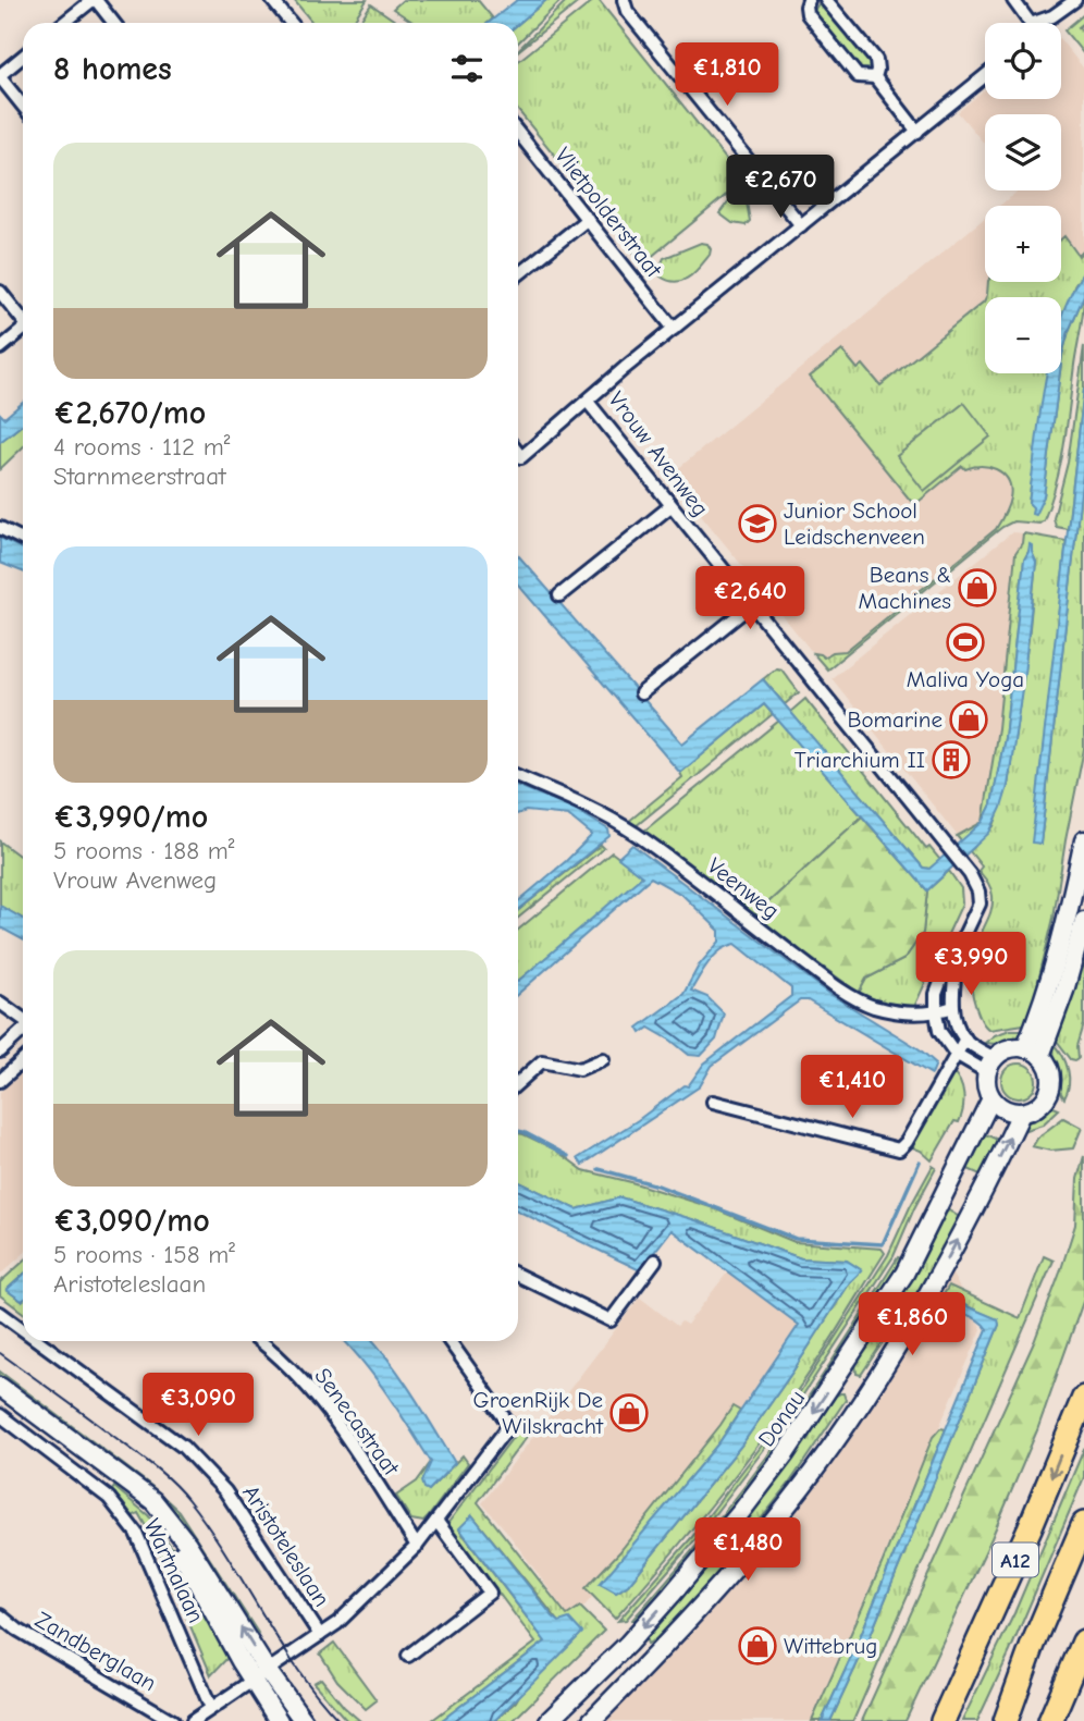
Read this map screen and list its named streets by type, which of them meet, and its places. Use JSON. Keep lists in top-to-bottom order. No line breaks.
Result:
{"streets":{"highway":["A12"],"main road":["Donau"],"street":["Vlietpolderstraat","Vrouw Avenweg","Veenweg","Senecastraat","Aristoteleslaan","Wartnalaan","Zandberglaan"]},"crossings":[["Vlietpolderstraat","Vrouw Avenweg"],["Vrouw Avenweg","Veenweg"]],"places":{"school or university":["Junior School Leidschenveen"],"shop":["Beans & Machines","Bomarine","GroenRijk De Wilskracht","Wittebrug"],"sports":["Maliva Yoga"],"building":["Triarchium II"]},"page":{"map_buttons":["+","−"],"heading":"8 homes","price":["€1,810","€2,670","€2,640","€3,990","€1,410","€1,860","€3,090","€1,480"],"list":[{"name":"€2,670/mo","note":"4 rooms · 112 m² · Starnmeerstraat"},{"name":"€3,990/mo","note":"5 rooms · 188 m² · Vrouw Avenweg"},{"name":"€3,090/mo","note":"5 rooms · 158 m² · Aristoteleslaan"}]}}
